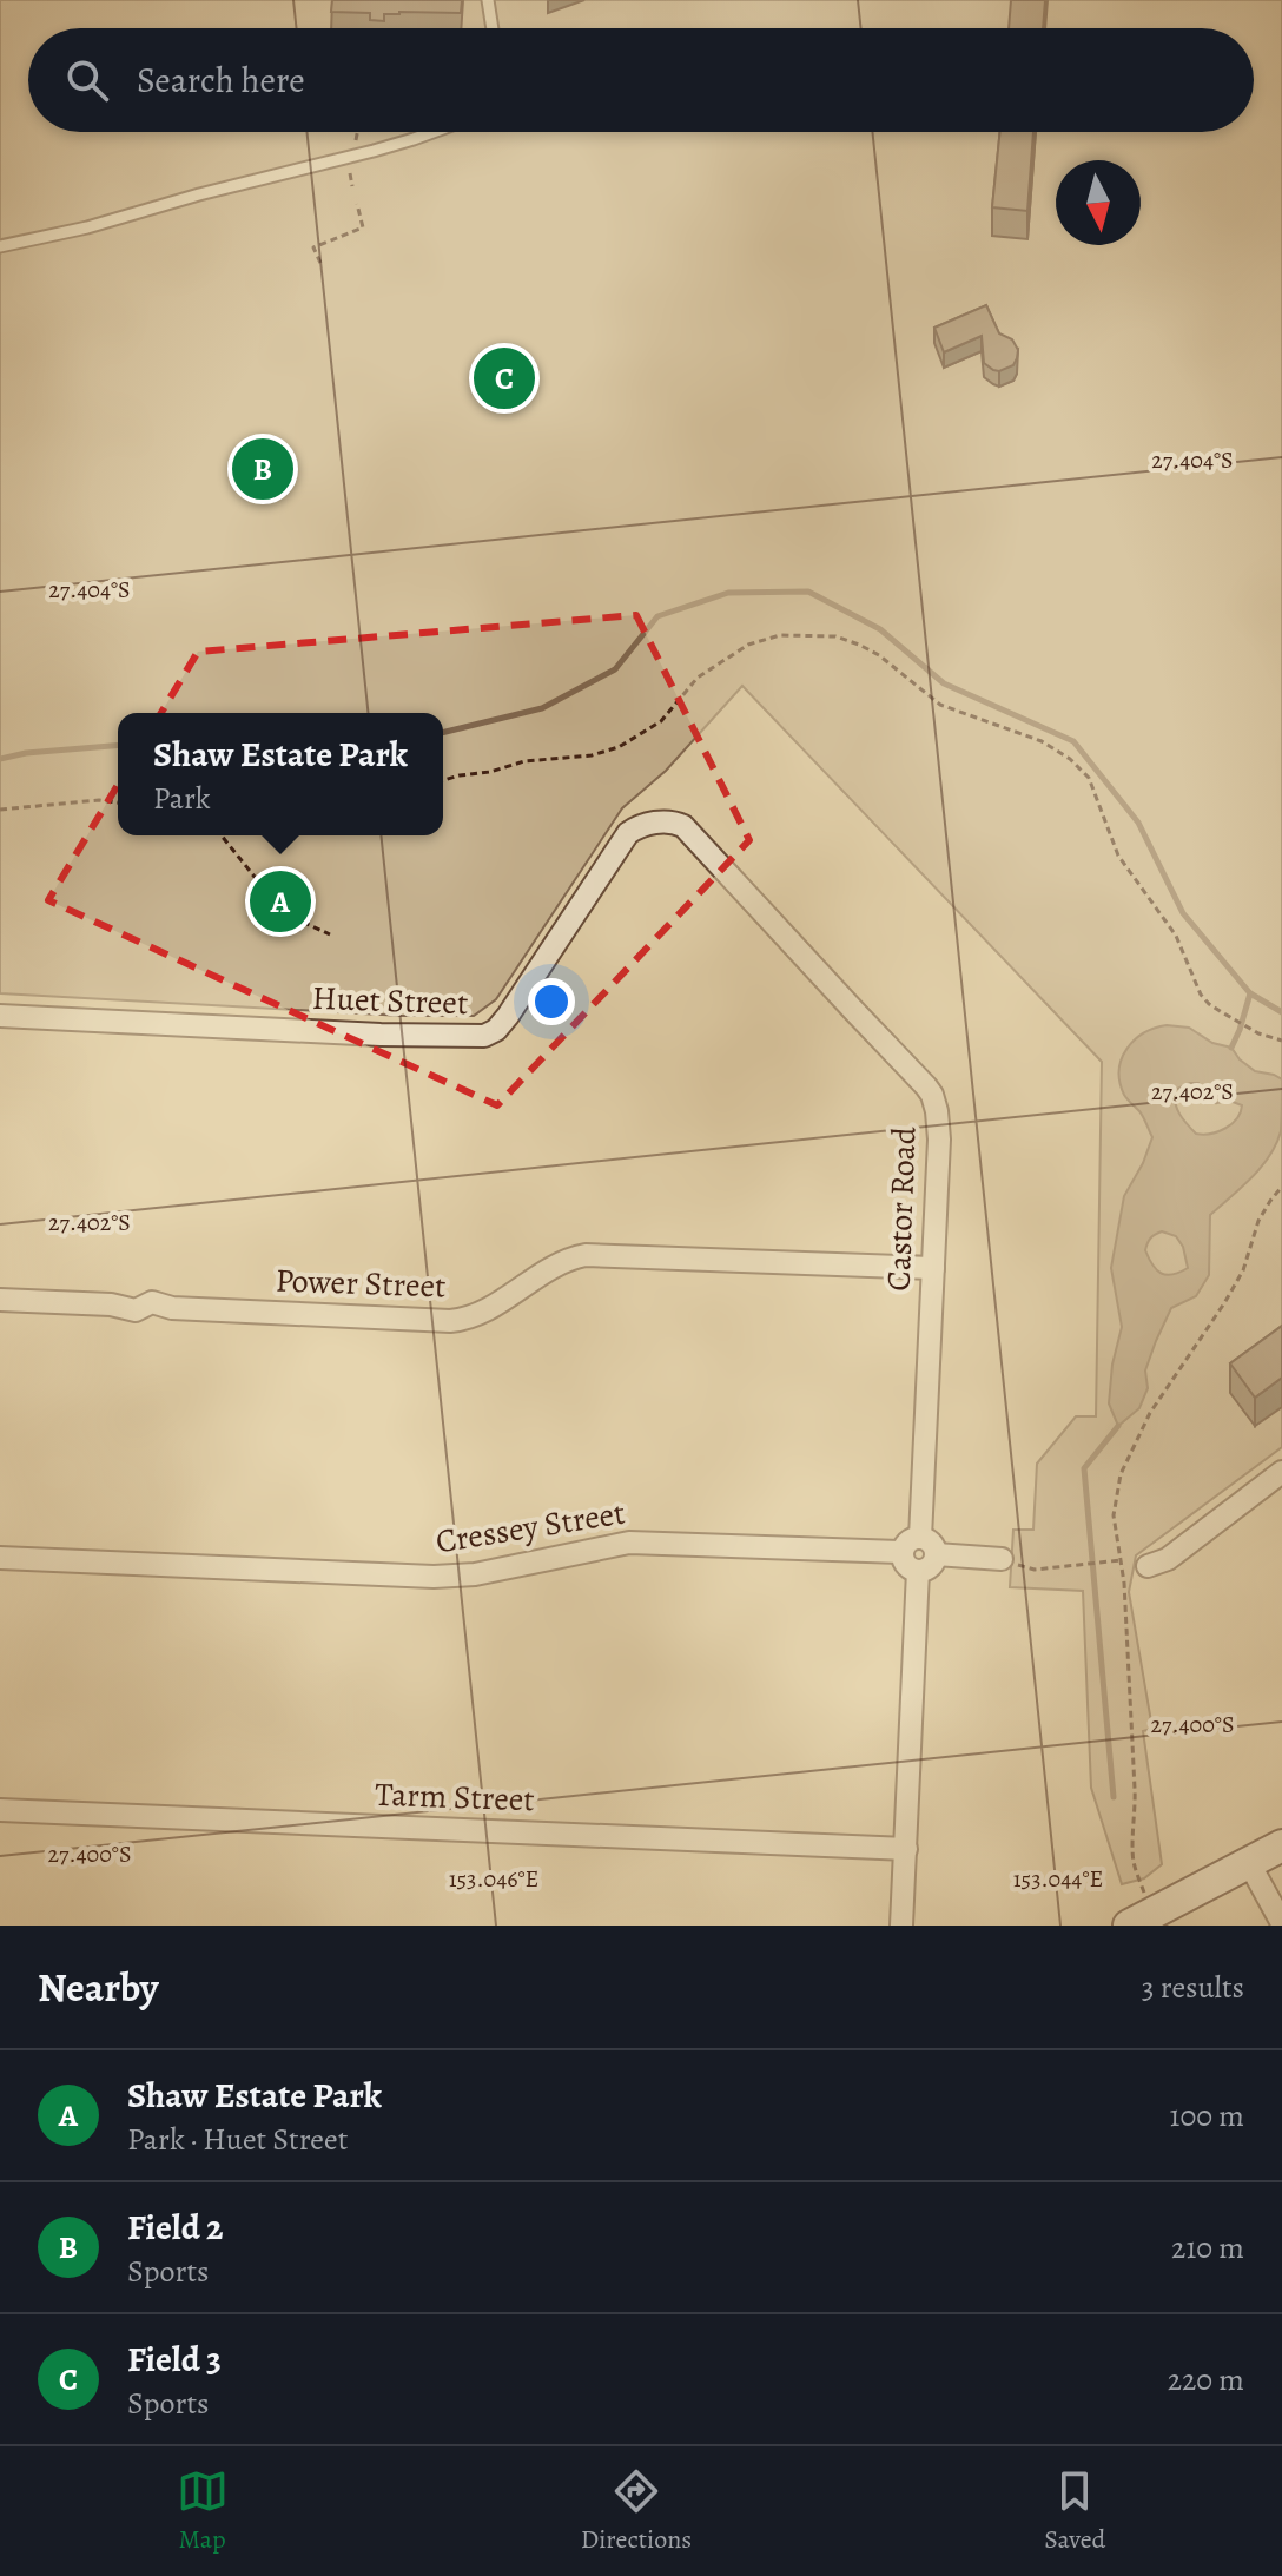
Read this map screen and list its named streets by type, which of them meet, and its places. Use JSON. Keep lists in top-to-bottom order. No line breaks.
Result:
{"streets":{"street":["Huet Street","Castor Road","Power Street","Cressey Street","Tarm Street"]},"crossings":[["Huet Street","Castor Road"],["Castor Road","Power Street"],["Castor Road","Cressey Street"]],"north":"bottom","page":{"search":"Search here","pins":["C","B","A"],"popup":["Shaw Estate Park","Park"],"heading":["Nearby","3 results"],"list":[{"mark":"A","name":"Shaw Estate Park","note":"Park · Huet Street","value":"100 m"},{"mark":"B","name":"Field 2","note":"Sports","value":"210 m"},{"mark":"C","name":"Field 3","note":"Sports","value":"220 m"}],"nav":["Map","Directions","Saved"]},"coordinates":["27.404°S","27.402°S","27.400°S","153.046°E","153.044°E"]}
